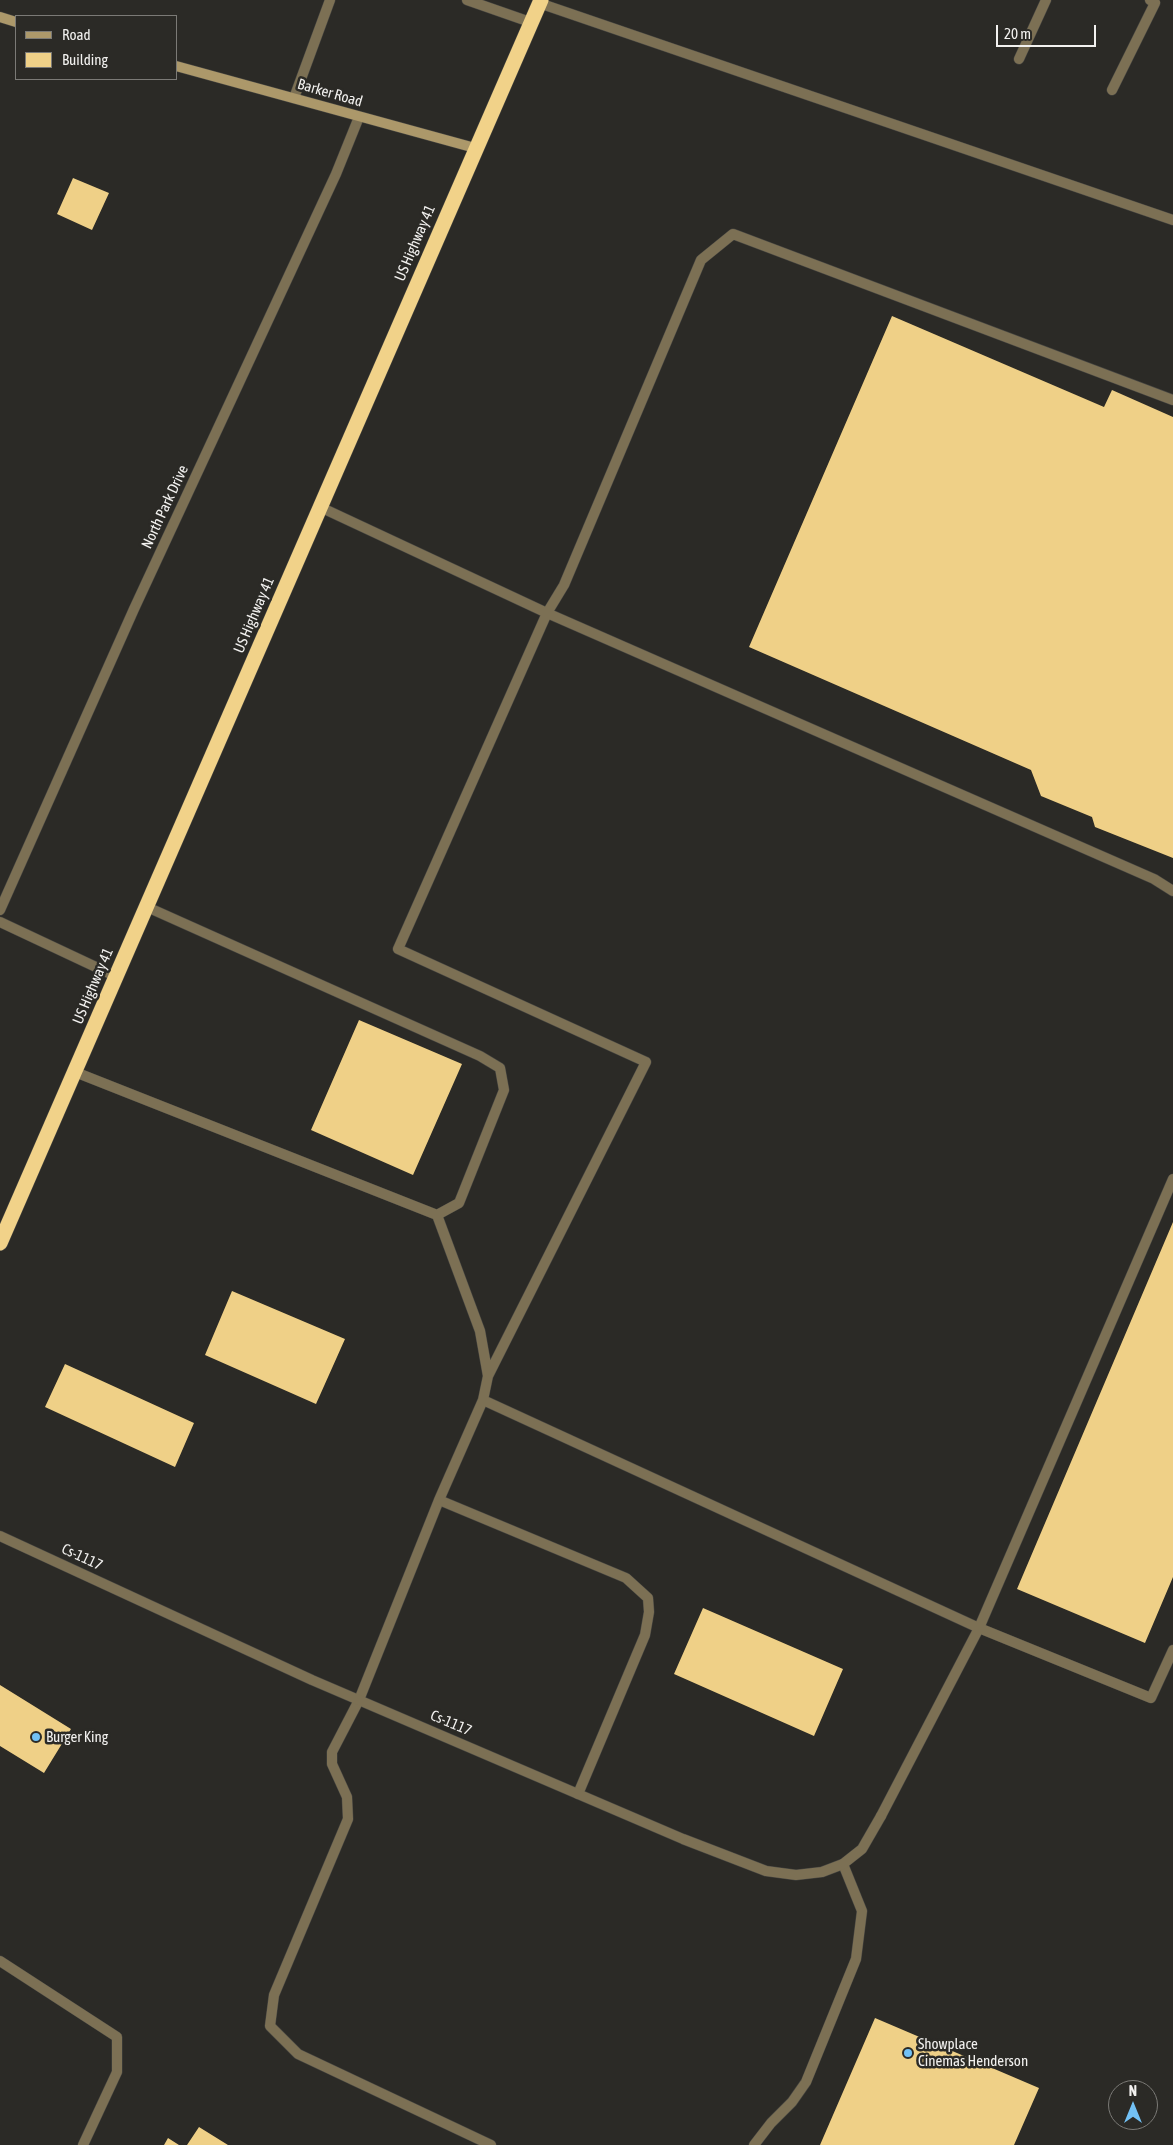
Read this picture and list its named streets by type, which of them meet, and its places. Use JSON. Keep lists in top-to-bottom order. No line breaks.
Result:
{"streets":{"highway":["US Highway 41"],"street":["Barker Road","North Park Drive","Cs-1117"]},"crossings":[["Barker Road","US Highway 41"],["Barker Road","North Park Drive"]],"places":["Burger King","Showplace Cinemas Henderson"],"legend":["Road","Building"],"scale_bar":"20 m","north":"top"}
